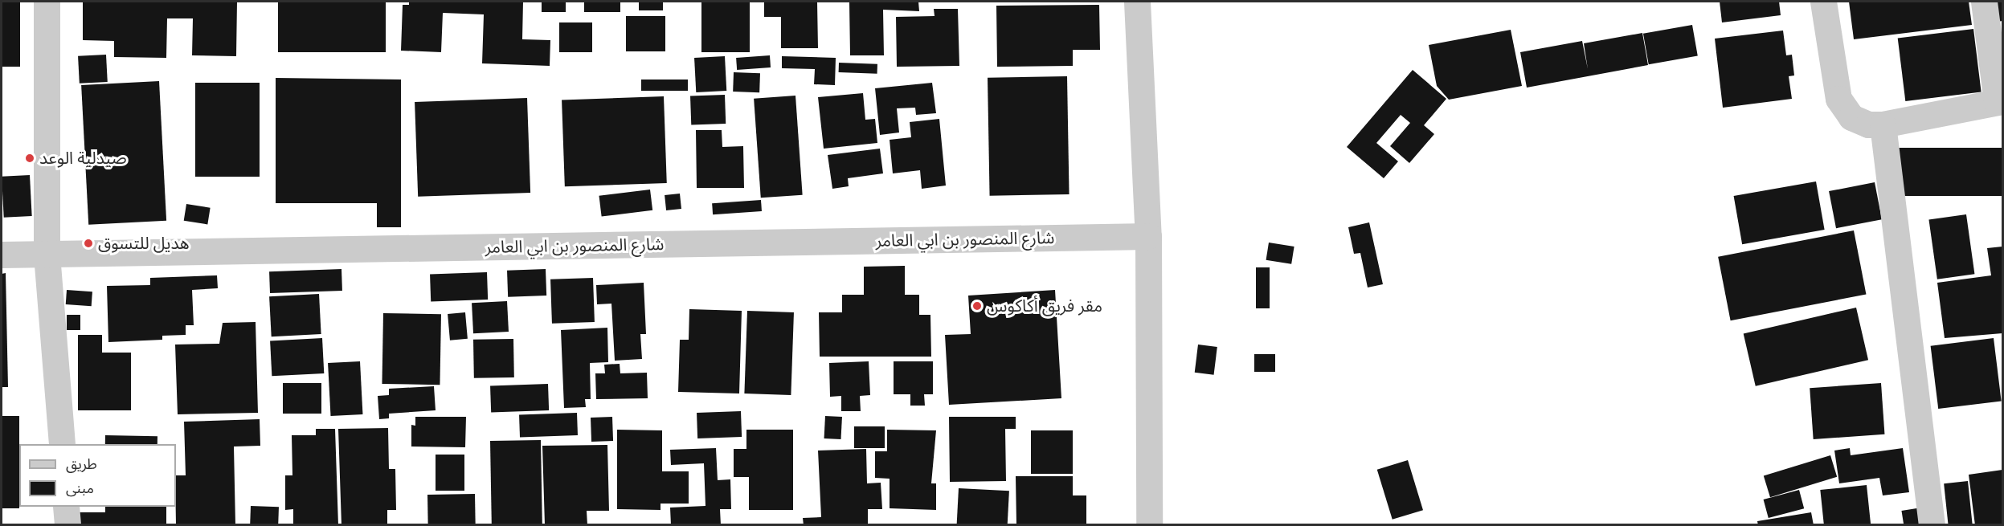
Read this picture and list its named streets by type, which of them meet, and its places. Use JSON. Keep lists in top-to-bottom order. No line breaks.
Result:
{"streets":{"street":["شارع المنصور بن ابي العامر"]},"places":["صيدلية الوعد","هديل للتسوق","مقر فريق أكاكوس"],"legend":["طريق","مبنى"]}
